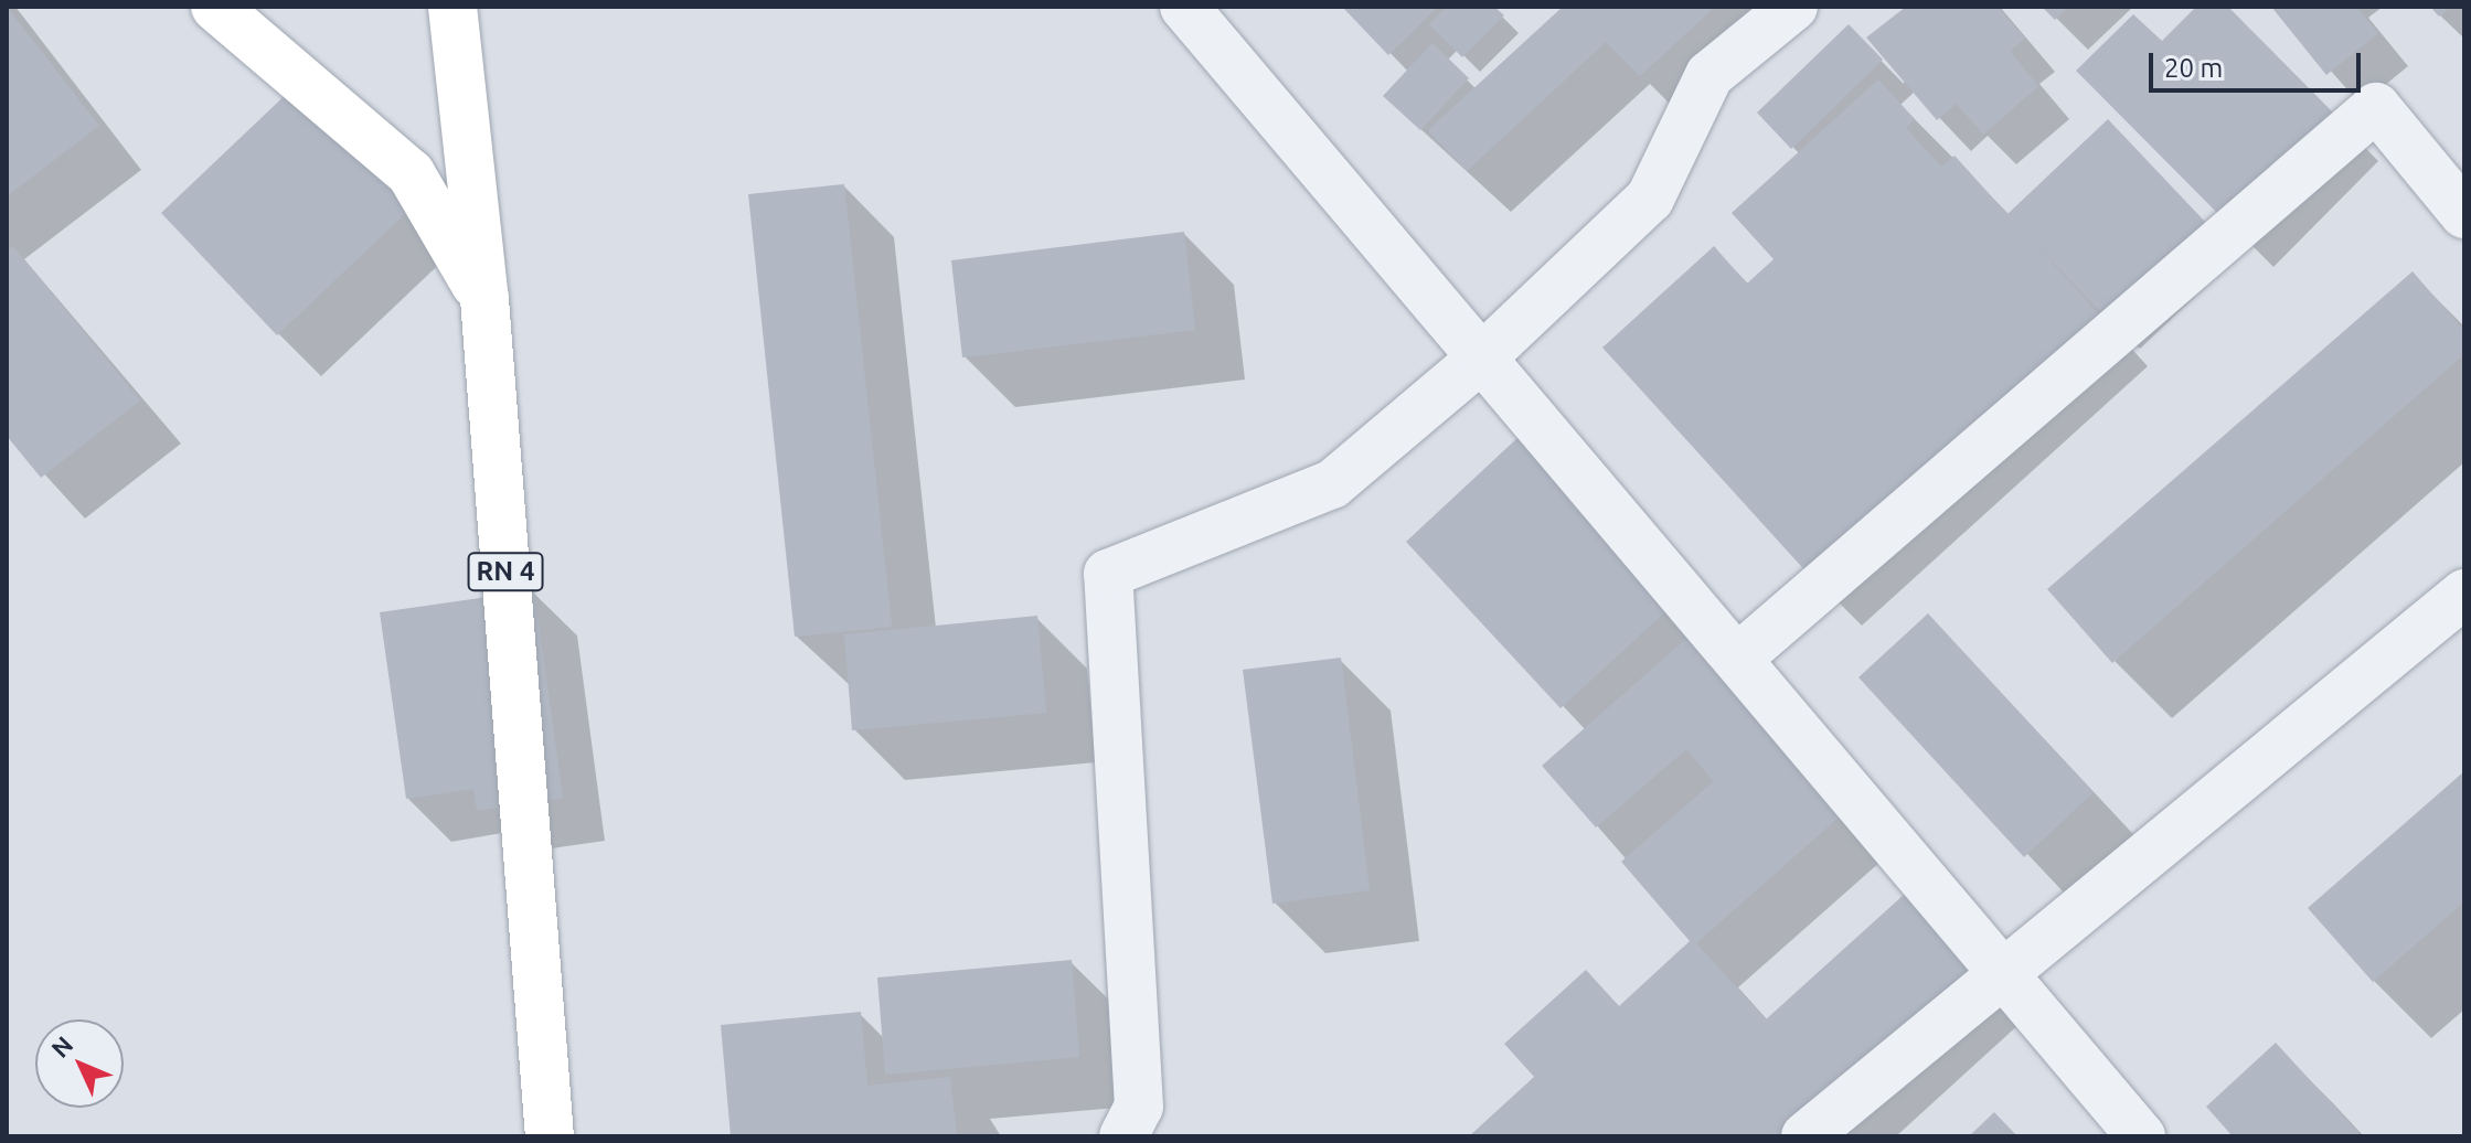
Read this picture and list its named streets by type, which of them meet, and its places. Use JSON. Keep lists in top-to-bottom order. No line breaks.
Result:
{"streets":{"main road":["RN 4"]},"scale_bar":"20 m","north":"top left"}
